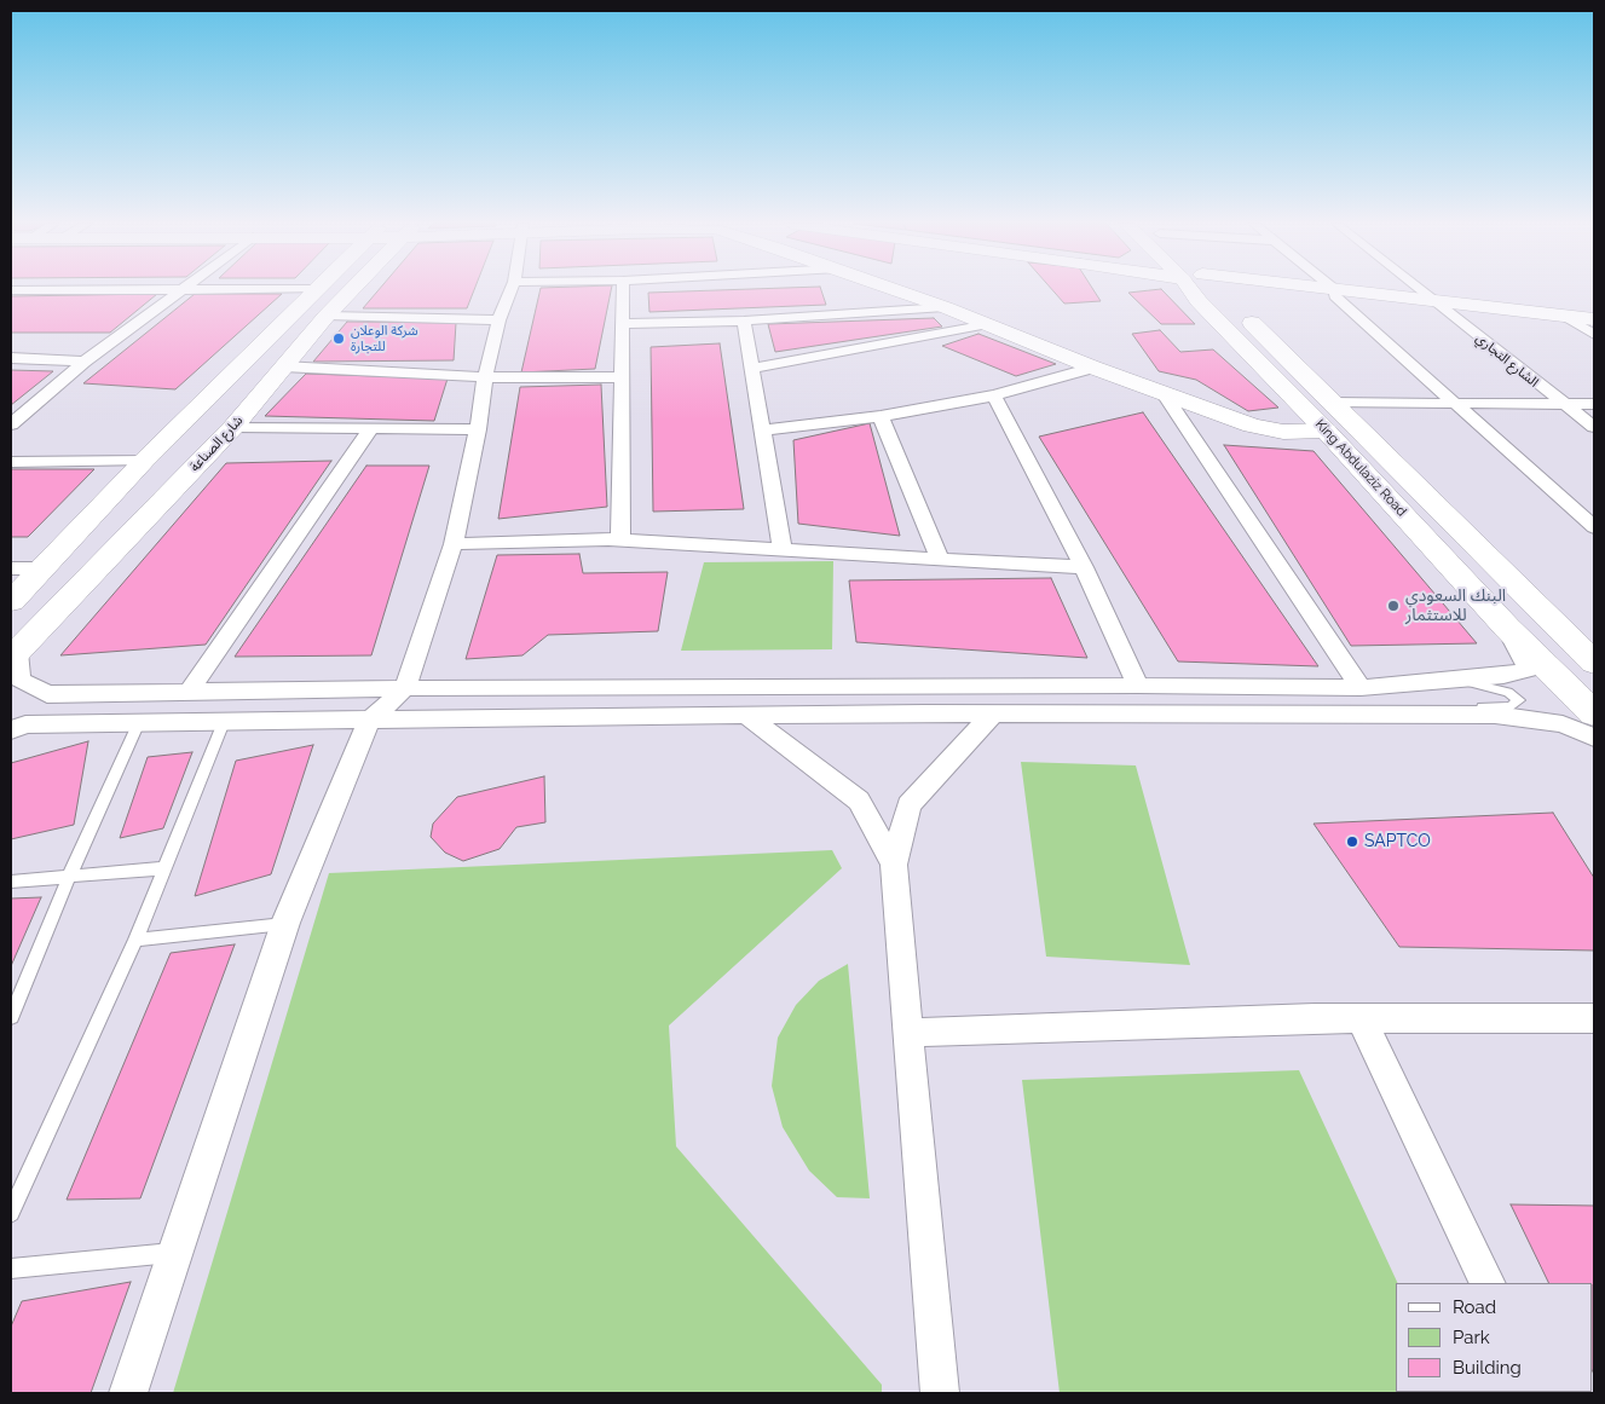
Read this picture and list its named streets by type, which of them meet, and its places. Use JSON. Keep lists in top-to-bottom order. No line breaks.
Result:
{"streets":{"main road":["شارع الصناعة","King Abdulaziz Road"],"street":["الشارع التجاري"]},"places":["شركة الوعلان للتجارة","البنك السعودي للاستثمار","SAPTCO"],"legend":["Road","Park","Building"]}
